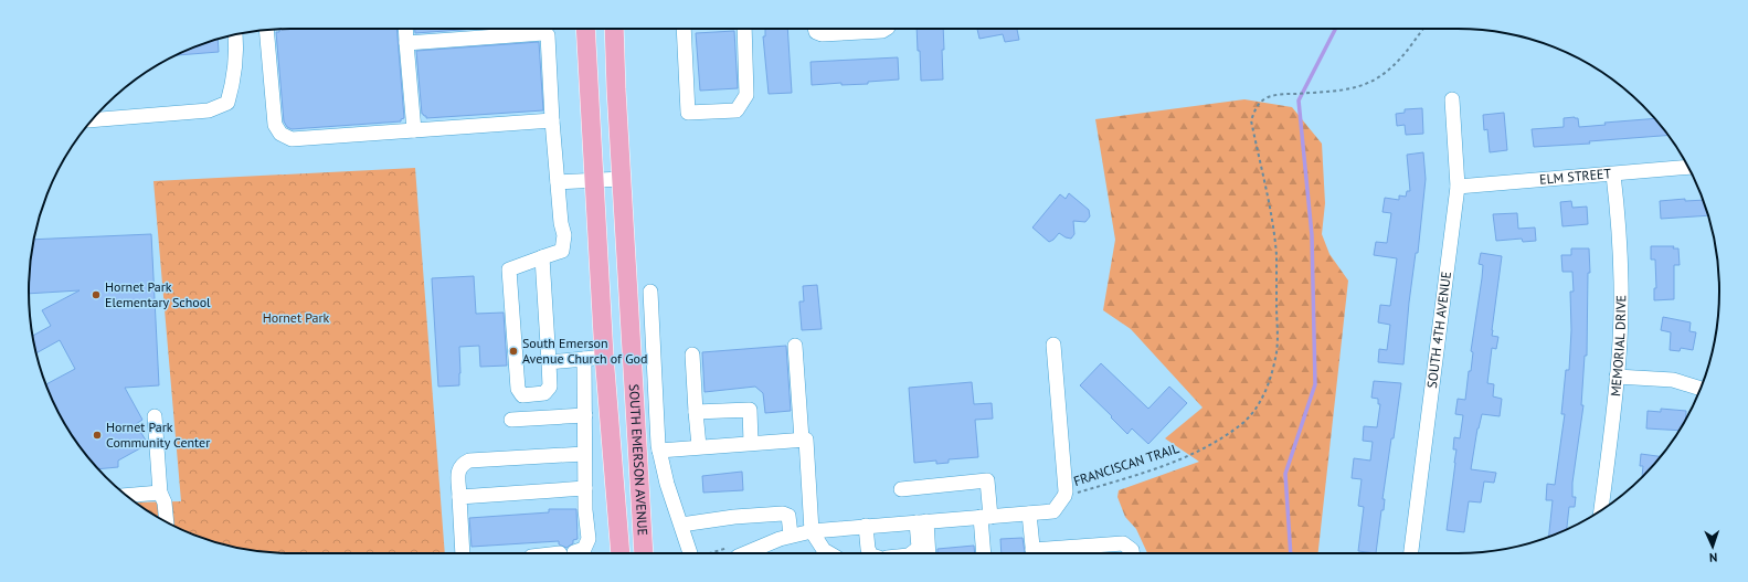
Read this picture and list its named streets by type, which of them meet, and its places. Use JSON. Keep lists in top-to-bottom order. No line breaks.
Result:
{"streets":{"main road":["SOUTH EMERSON AVENUE"],"street":["ELM STREET","SOUTH 4TH AVENUE","MEMORIAL DRIVE"],"path":["FRANCISCAN TRAIL"]},"crossings":[["ELM STREET","SOUTH 4TH AVENUE"],["ELM STREET","MEMORIAL DRIVE"]],"parks":["Hornet Park"],"places":["Hornet Park Elementary School","South Emerson Avenue Church of God","Hornet Park Community Center"],"north":"bottom"}
